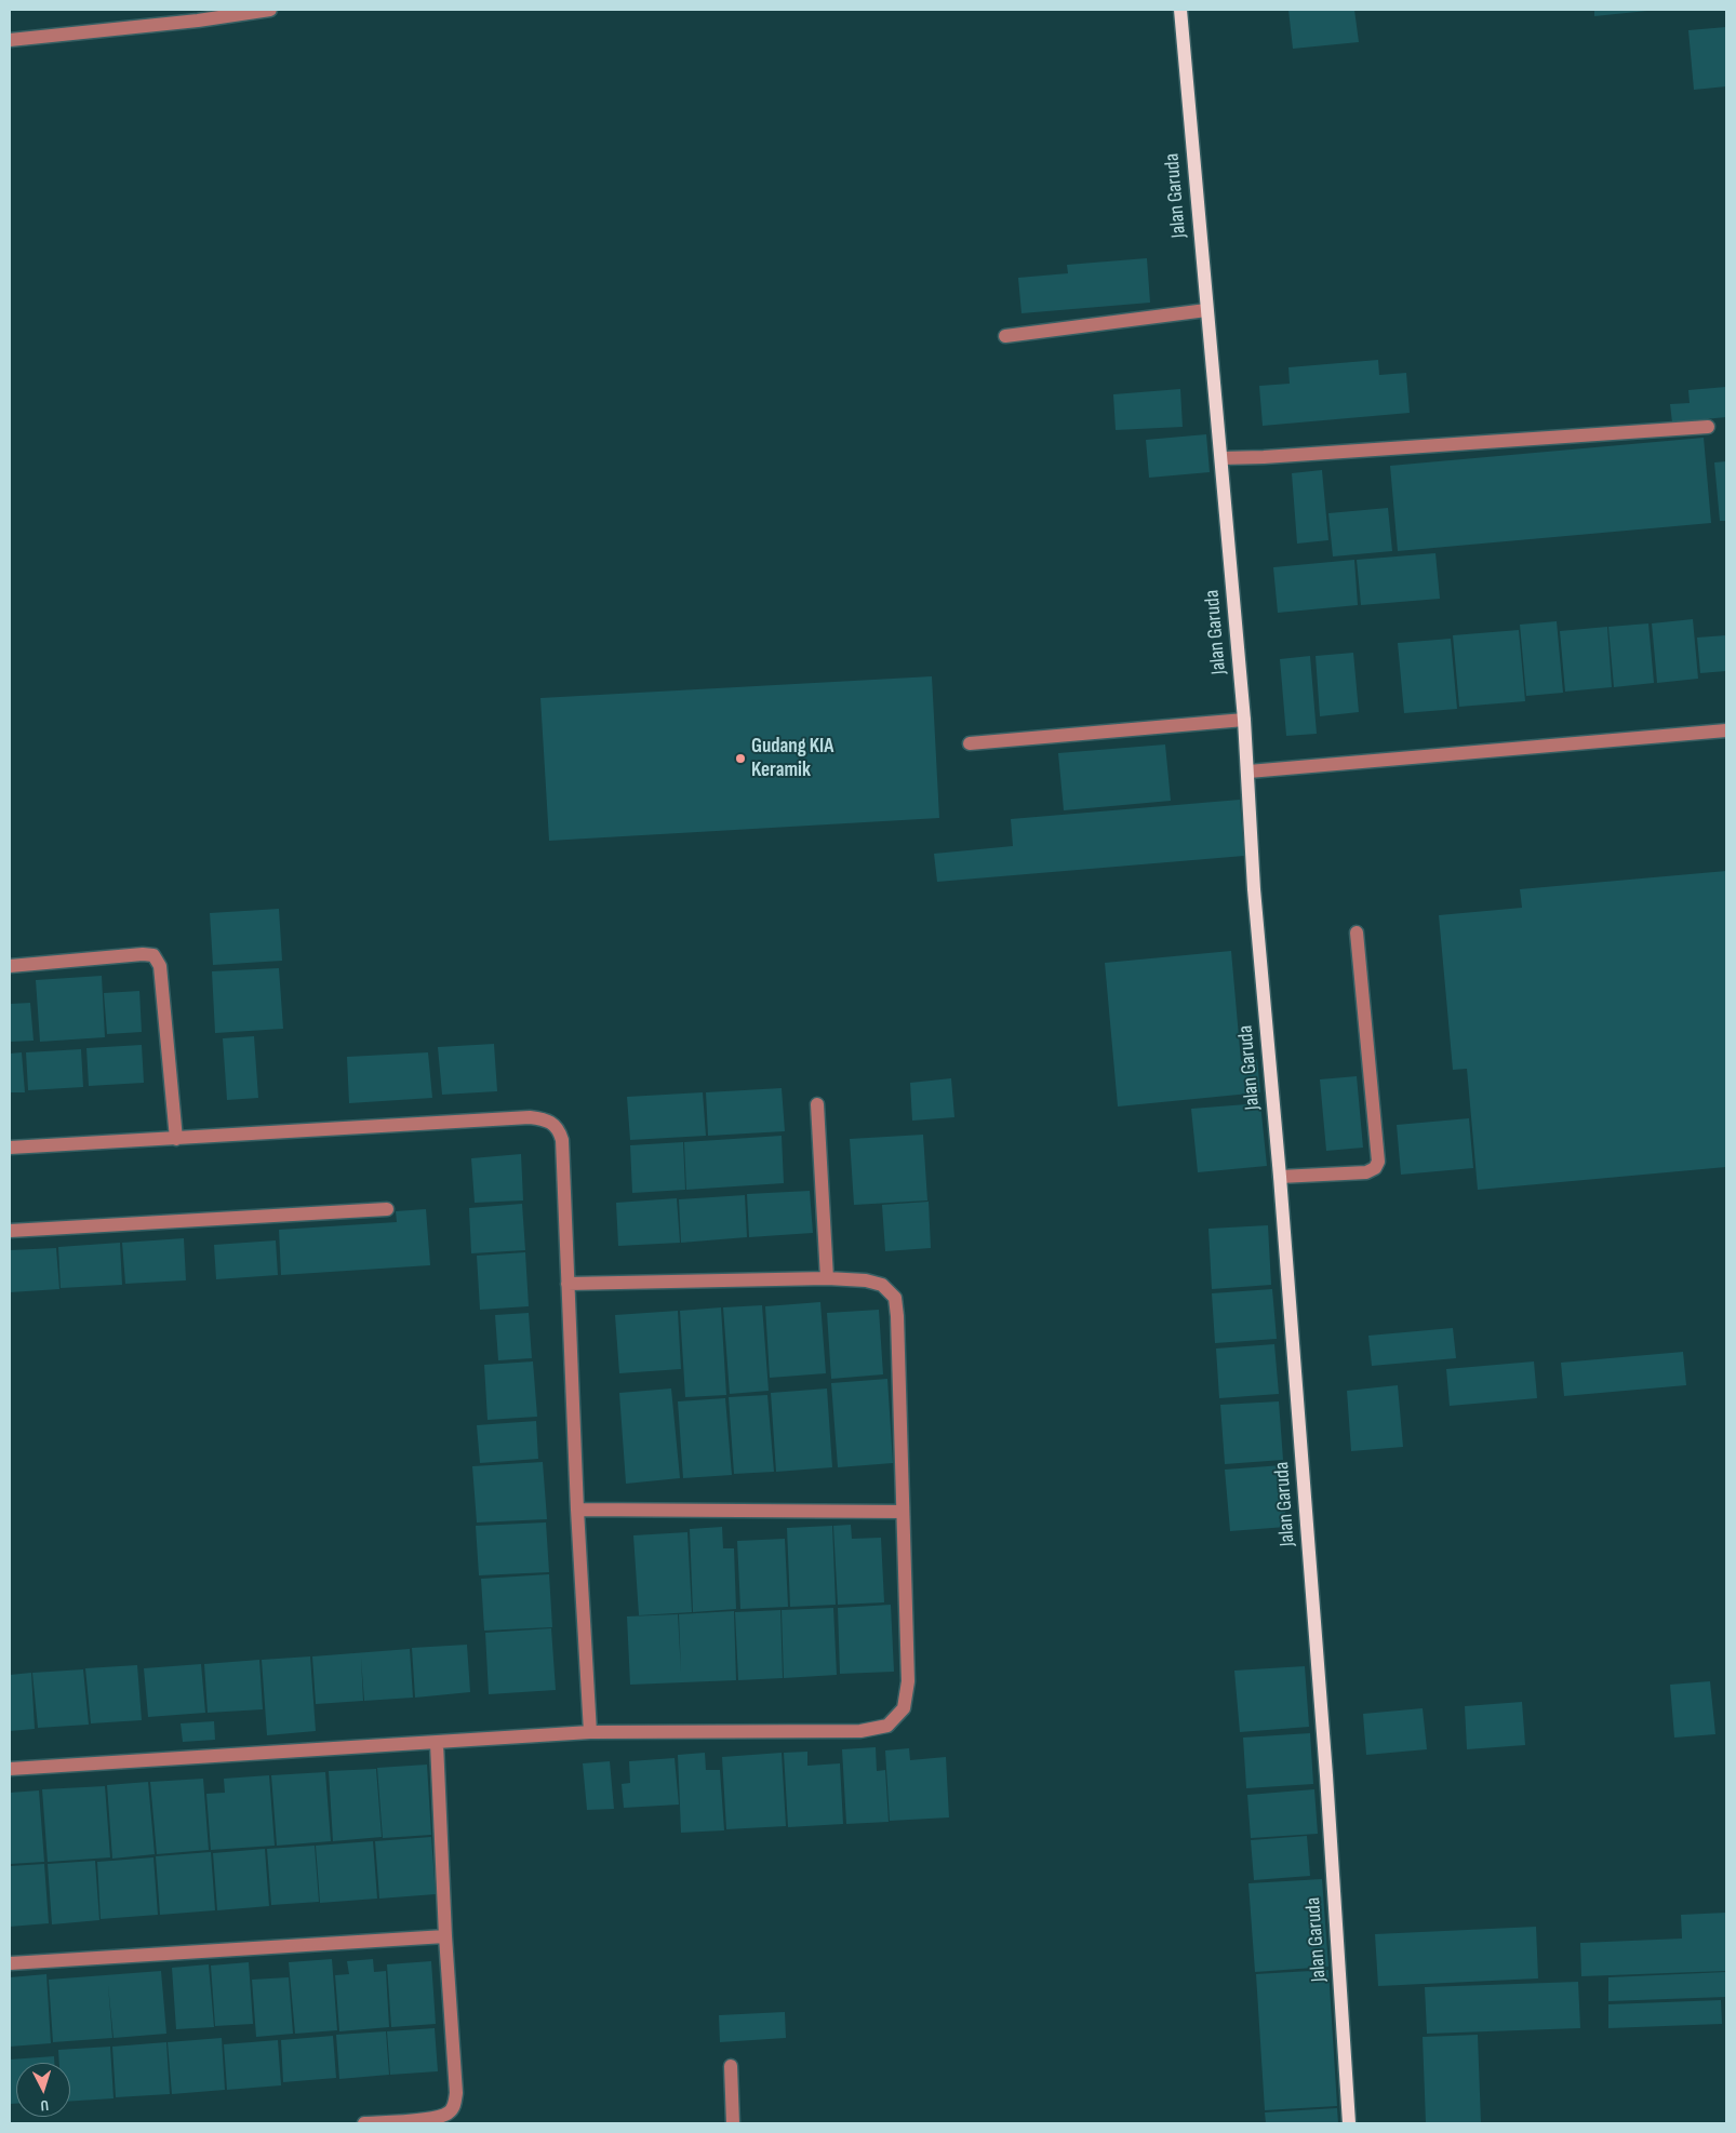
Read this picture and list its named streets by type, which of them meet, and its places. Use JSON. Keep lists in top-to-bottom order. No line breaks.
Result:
{"streets":{"main road":["Jalan Garuda"]},"places":["Gudang KIA Keramik"],"north":"bottom"}
